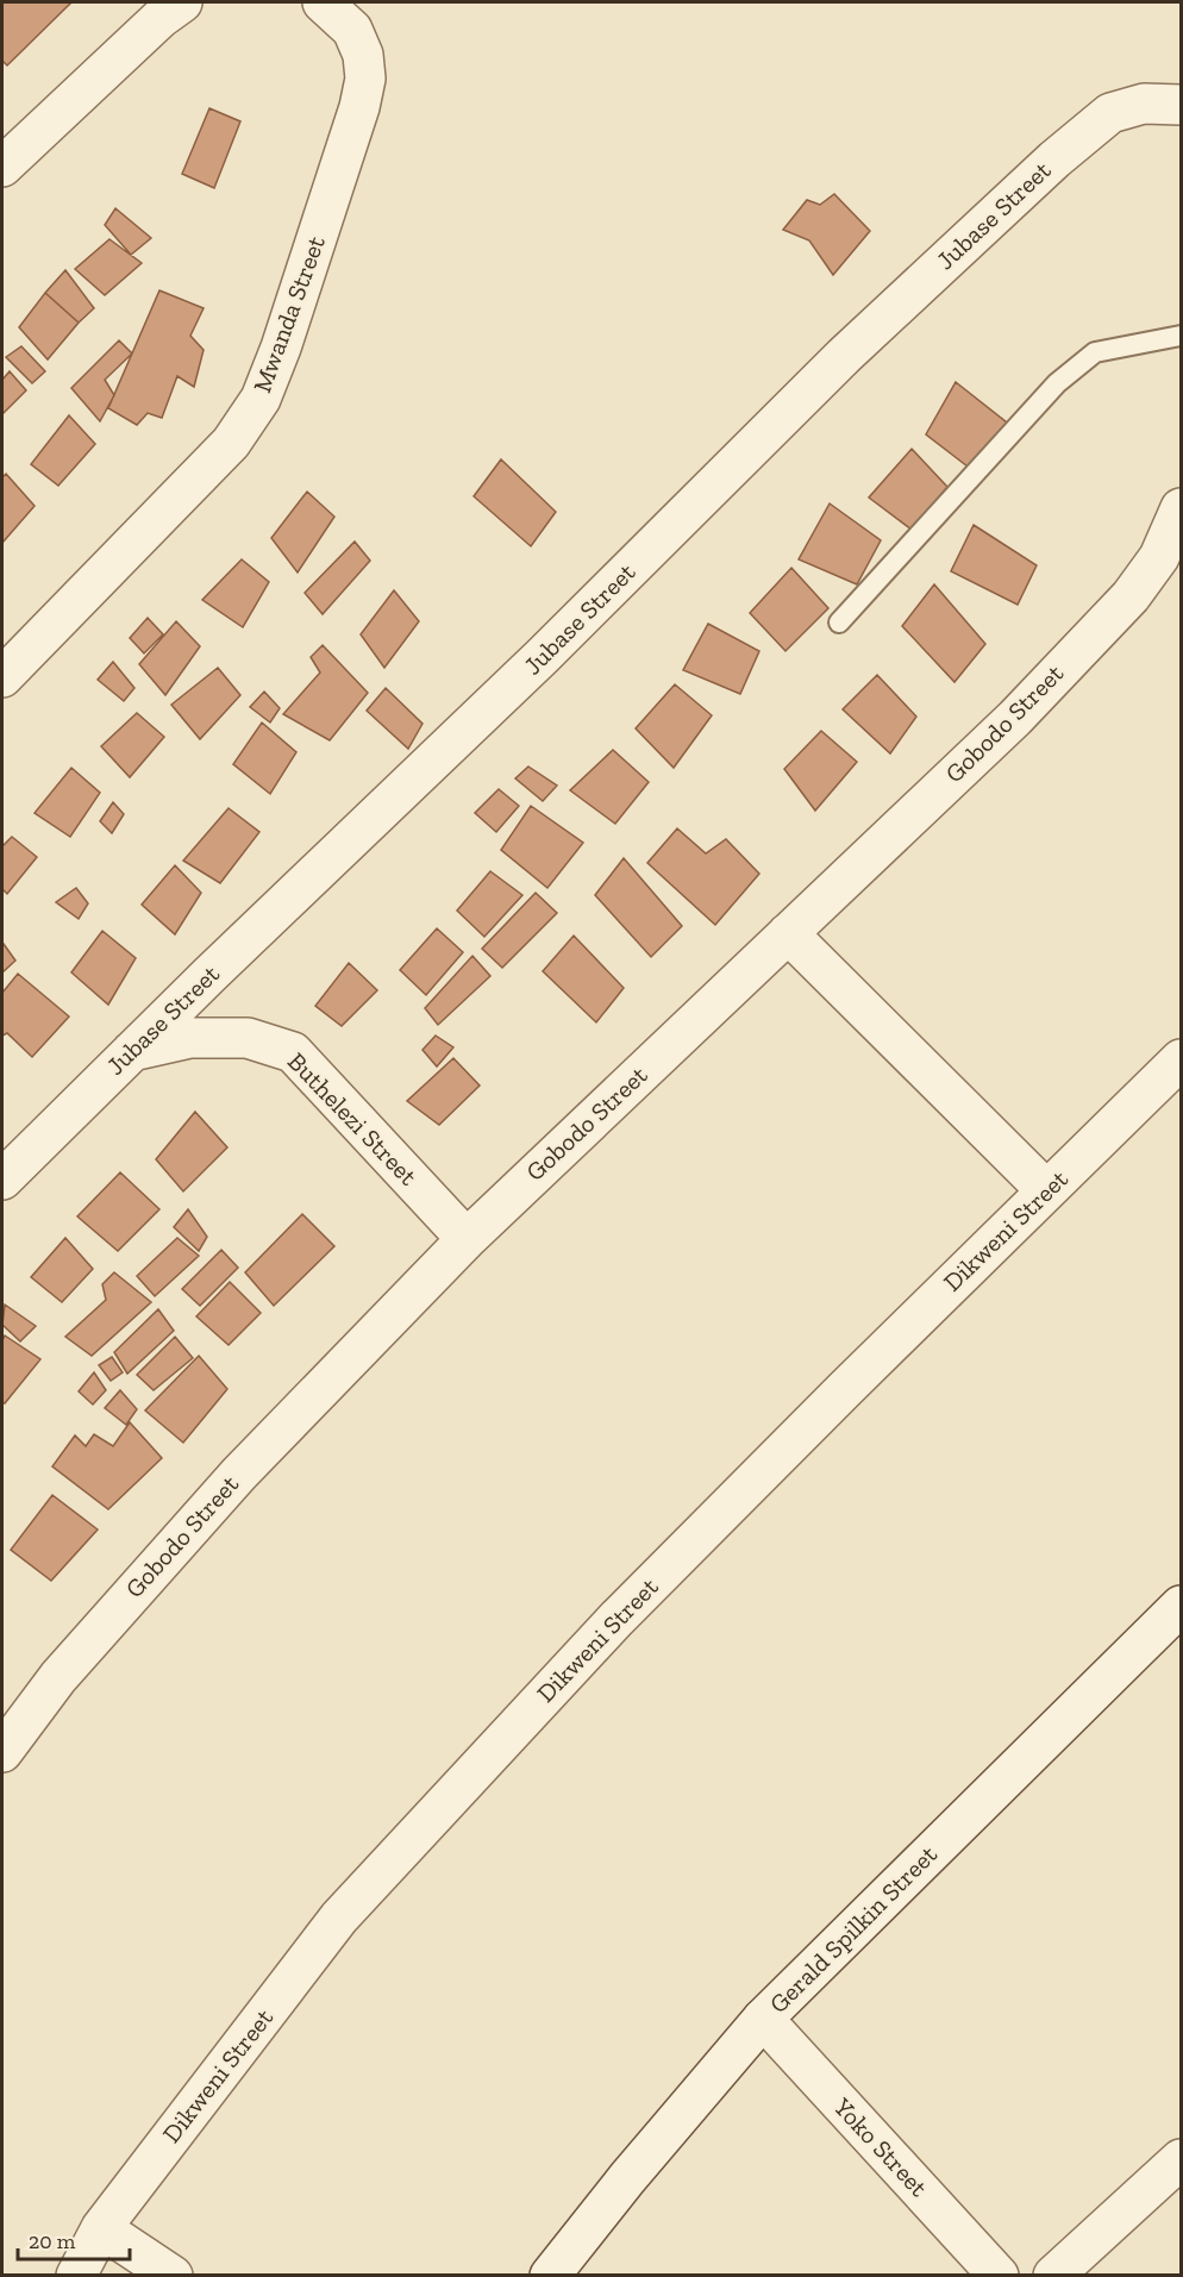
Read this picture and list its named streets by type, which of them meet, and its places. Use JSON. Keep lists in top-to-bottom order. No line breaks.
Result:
{"streets":{"street":["Jubase Street","Mwanda Street","Gobodo Street","Buthelezi Street","Dikweni Street","Gerald Spilkin Street","Yoko Street"]},"crossings":[["Jubase Street","Buthelezi Street"],["Gobodo Street","Buthelezi Street"],["Gerald Spilkin Street","Yoko Street"]],"scale_bar":"20 m"}
